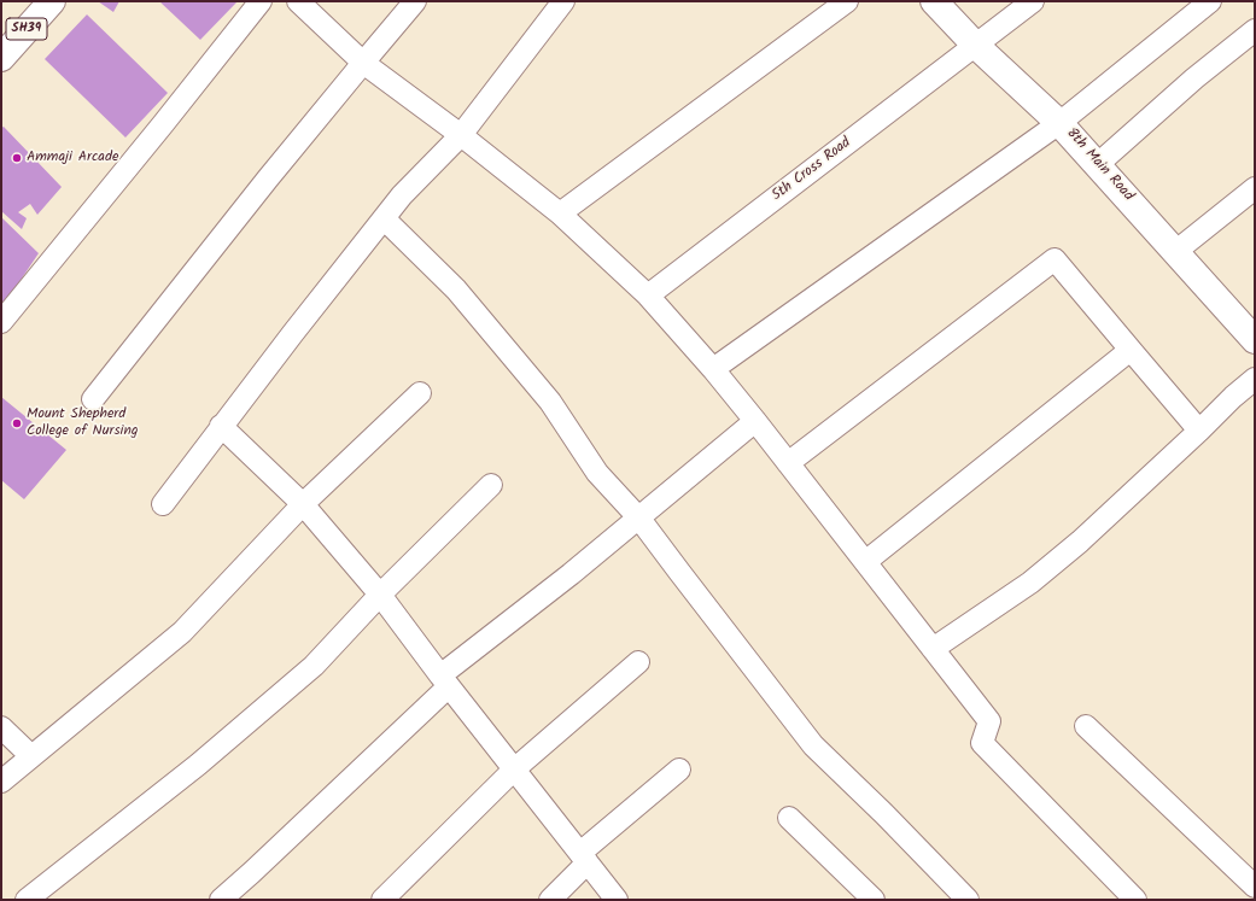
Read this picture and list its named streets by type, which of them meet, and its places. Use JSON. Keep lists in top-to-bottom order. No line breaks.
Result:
{"streets":{"street":["SH39","8th Main Road","5th Cross Road"]},"crossings":[["8th Main Road","5th Cross Road"]],"places":["Ammaji Arcade","Mount Shepherd College of Nursing"]}
